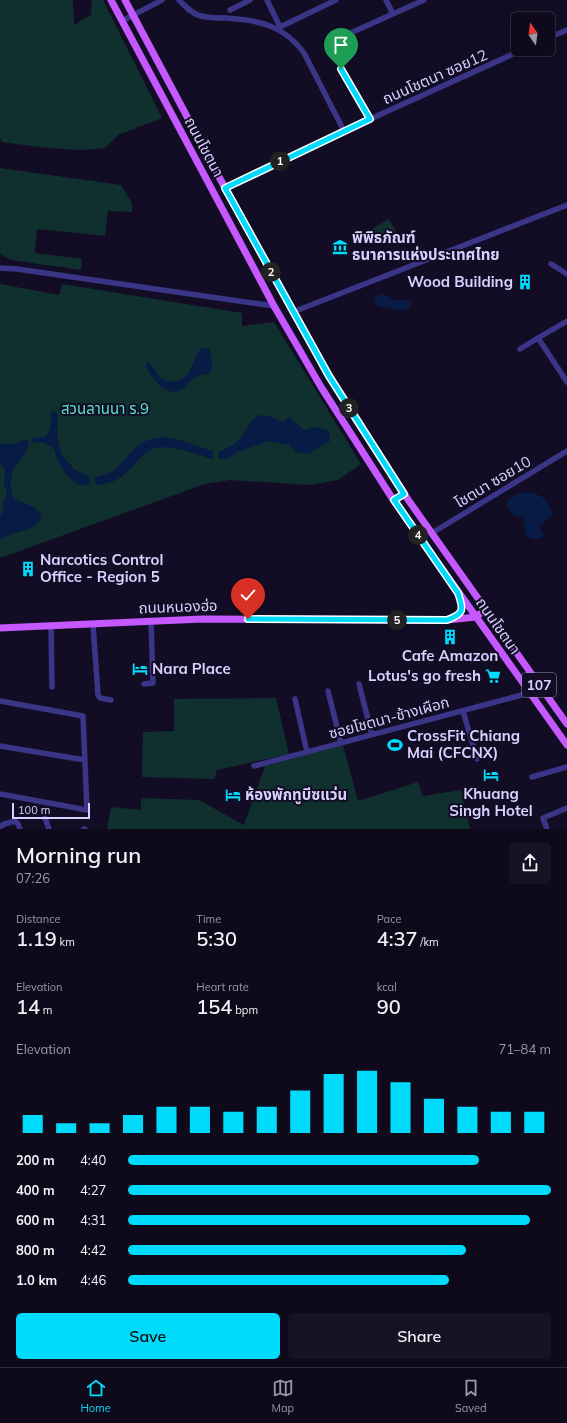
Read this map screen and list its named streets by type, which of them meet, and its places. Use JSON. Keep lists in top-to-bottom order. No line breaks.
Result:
{"streets":{"main road":["ถนนโชตนา","ถนนหนองฮ่อ","107"],"street":["ถนนโชตนา ซอย12","โชตนา ซอย10","ซอยโชตนา-ช้างเผือก"]},"crossings":[["ถนนโชตนา ซอย12","ถนนโชตนา"],["ถนนโชตนา","โชตนา ซอย10"],["ถนนโชตนา","ถนนหนองฮ่อ"],["ถนนโชตนา","ซอยโชตนา-ช้างเผือก"]],"parks":["สวนลานนา ร.9"],"places":{"museum":["พิพิธภัณฑ์ ธนาคารแห่งประเทศไทย"],"building":["Wood Building","Narcotics Control Office - Region 5","Cafe Amazon"],"hotel":["Nara Place","Khuang Singh Hotel","ห้องพักทูบีซแว่น"],"supermarket":["Lotus's go fresh"],"sports":["CrossFit Chiang Mai (CFCNX)"]},"scale_bar":"100 m","north":"top","page":{"pins":["1","2","3","4","5"],"scale":"100 m","heading":["Morning run","07:26"],"stats":[["Distance","1.19 km"],["Time","5:30"],["Pace","4:37 /km"],["Elevation","14 m"],["Heart rate","154 bpm"],["kcal","90"]],"chart":["Elevation","71–84 m"],"list":[{"name":"200 m","note":"4:40"},{"name":"400 m","note":"4:27"},{"name":"600 m","note":"4:31"},{"name":"800 m","note":"4:42"},{"name":"1.0 km","note":"4:46"}],"buttons":["Save","Share"],"tabs":["Home","Map","Saved"]}}
